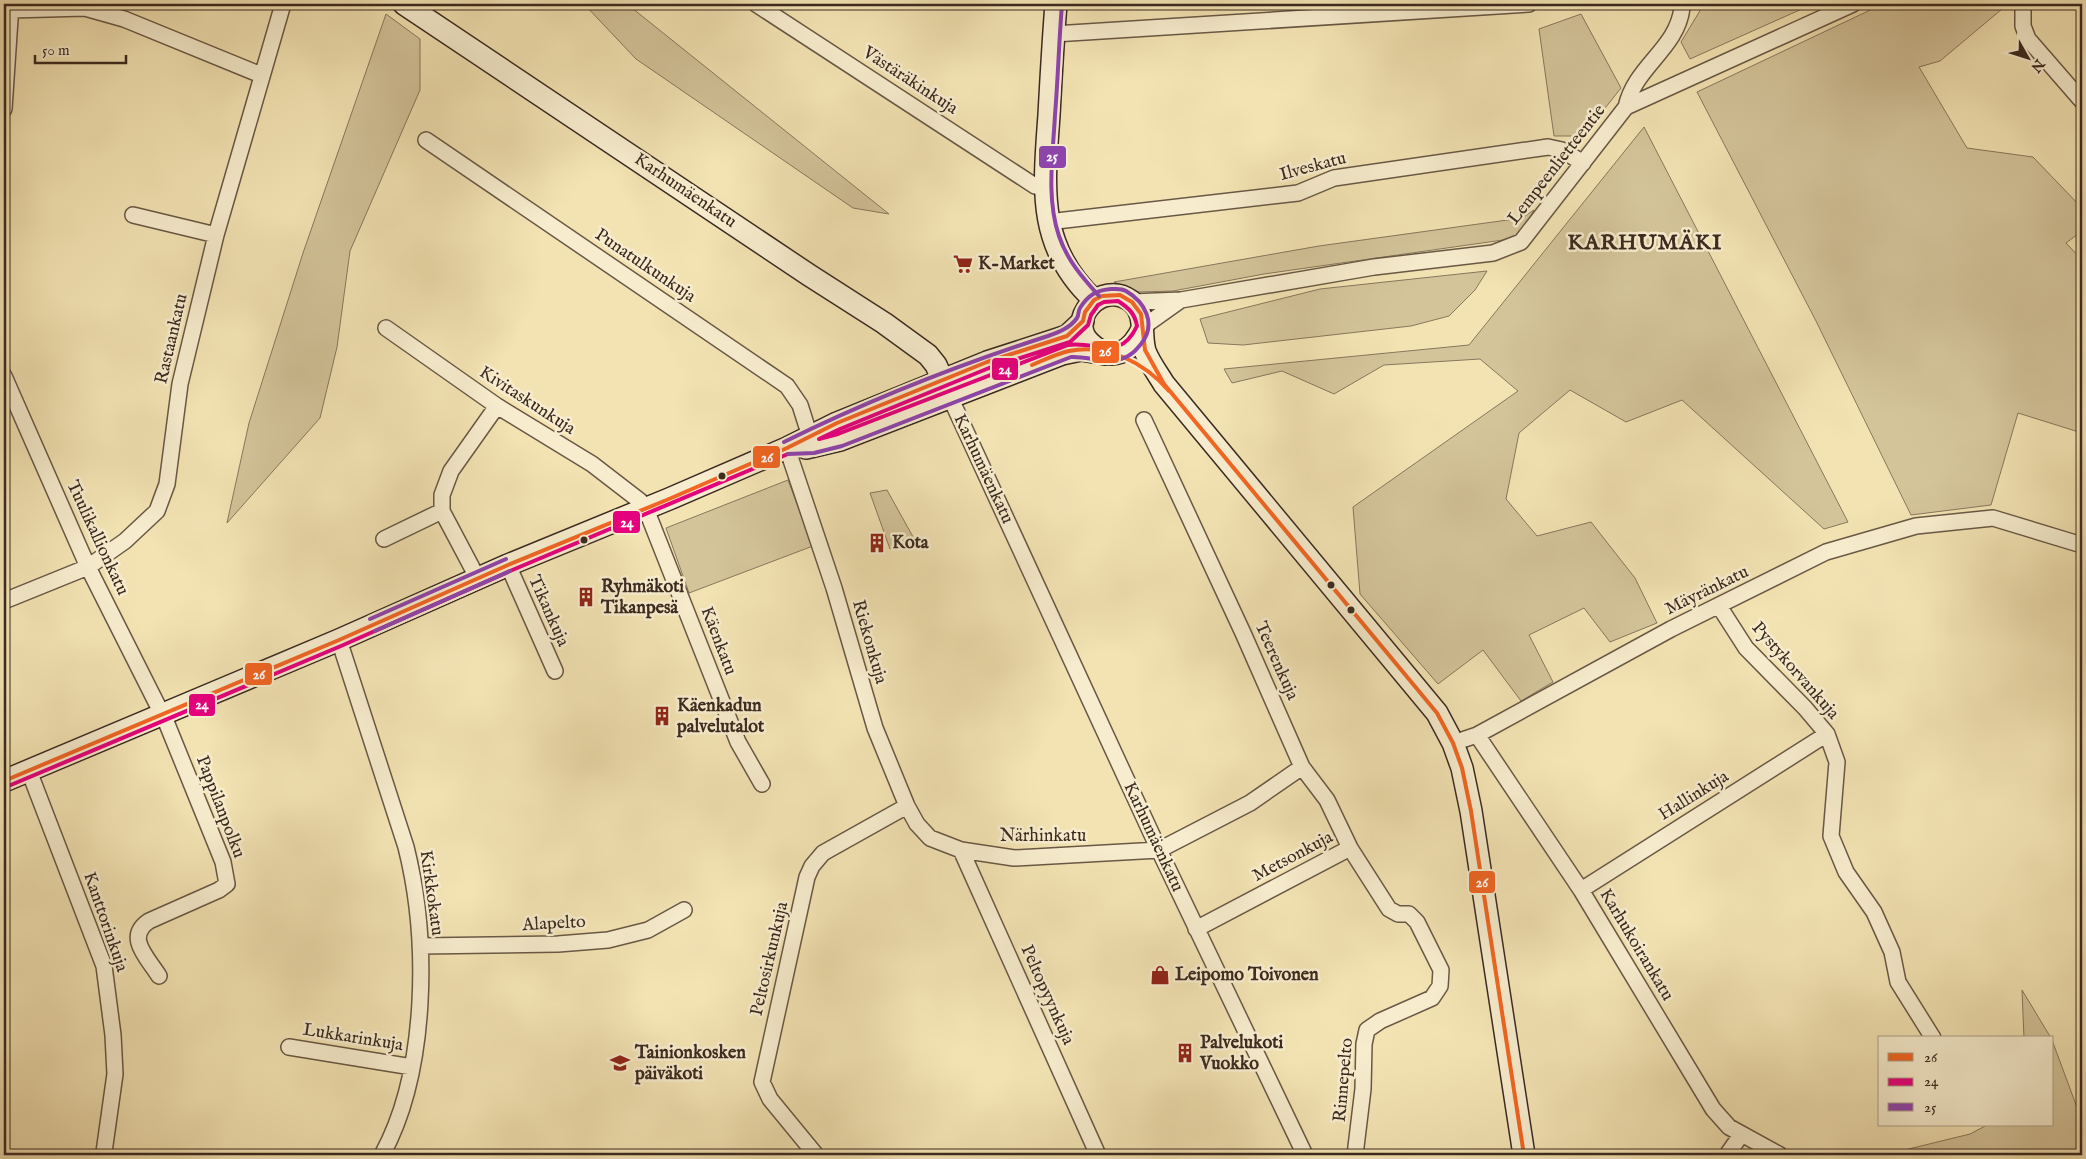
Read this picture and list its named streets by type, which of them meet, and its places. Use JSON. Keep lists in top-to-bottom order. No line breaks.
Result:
{"streets":{"main road":["Karhumäenkatu"],"street":["Västäräkinkuja","Lempeenlietteentie","Ilveskatu","Punatulkunkuja","Rastaankatu","Kivitaskunkuja","Tuulikallionkatu","Mäyränkatu","Tikankuja","Käenkatu","Riekonkuja","Teerenkuja","Pystykorvankuja","Hallinkuja","Pappilanpolku","Närhinkatu","Metsonkuja","Kirkkokatu","Kanttorinkuja","Alapelto","Karhukoirankatu","Peltosirkunkuja","Peltopyynkuja","Lukkarinkuja","Rinnepelto"]},"crossings":[["Lempeenlietteentie","Ilveskatu"],["Karhumäenkatu","Närhinkatu"],["Karhumäenkatu","Metsonkuja"],["Rastaankatu","Tuulikallionkatu"],["Kivitaskunkuja","Käenkatu"],["Tuulikallionkatu","Pappilanpolku"],["Mäyränkatu","Pystykorvankuja"],["Mäyränkatu","Karhukoirankatu"],["Riekonkuja","Närhinkatu"],["Riekonkuja","Peltosirkunkuja"],["Teerenkuja","Metsonkuja"],["Pystykorvankuja","Hallinkuja"],["Hallinkuja","Karhukoirankatu"],["Närhinkatu","Peltopyynkuja"],["Metsonkuja","Rinnepelto"],["Kirkkokatu","Alapelto"],["Kirkkokatu","Lukkarinkuja"]],"districts":["KARHUMÄKI"],"places":{"supermarket":["K-Market"],"building":["Kota","Ryhmäkoti Tikanpesä","Käenkadun palvelutalot","Palvelukoti Vuokko"],"shop":["Leipomo Toivonen"],"school or university":["Tainionkosken päiväkoti"]},"lines":["transit line 25","transit line 26","transit line 24"],"legend":["26","24","25"],"scale_bar":"50 m","north":"bottom right"}
